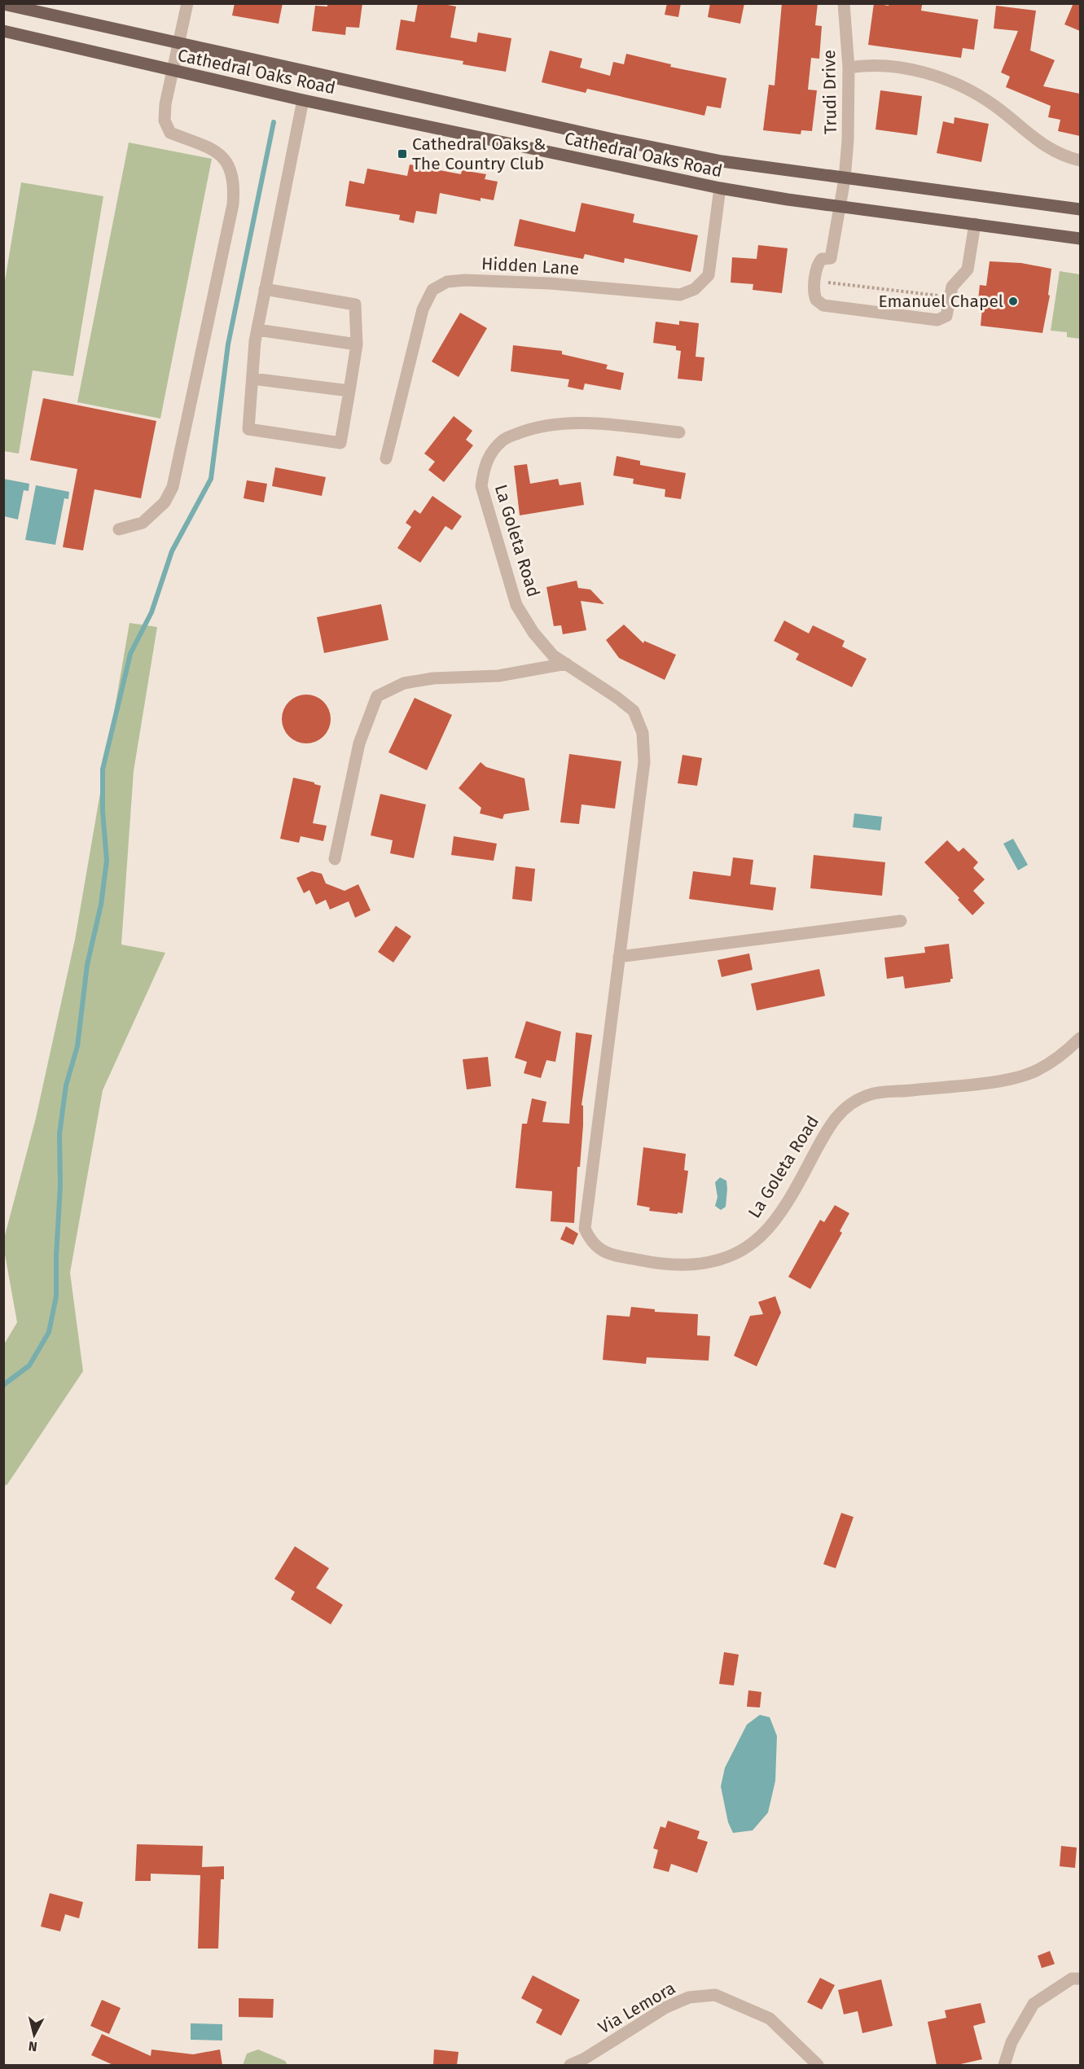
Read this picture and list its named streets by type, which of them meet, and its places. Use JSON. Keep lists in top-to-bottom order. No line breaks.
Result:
{"streets":{"main road":["Cathedral Oaks Road"],"street":["Trudi Drive","Hidden Lane","La Goleta Road","Via Lemora"]},"crossings":[["Cathedral Oaks Road","Trudi Drive"],["Cathedral Oaks Road","Hidden Lane"]],"places":{"transit":["Cathedral Oaks & The Country Club"],"other":["Emanuel Chapel"]},"north":"bottom"}
